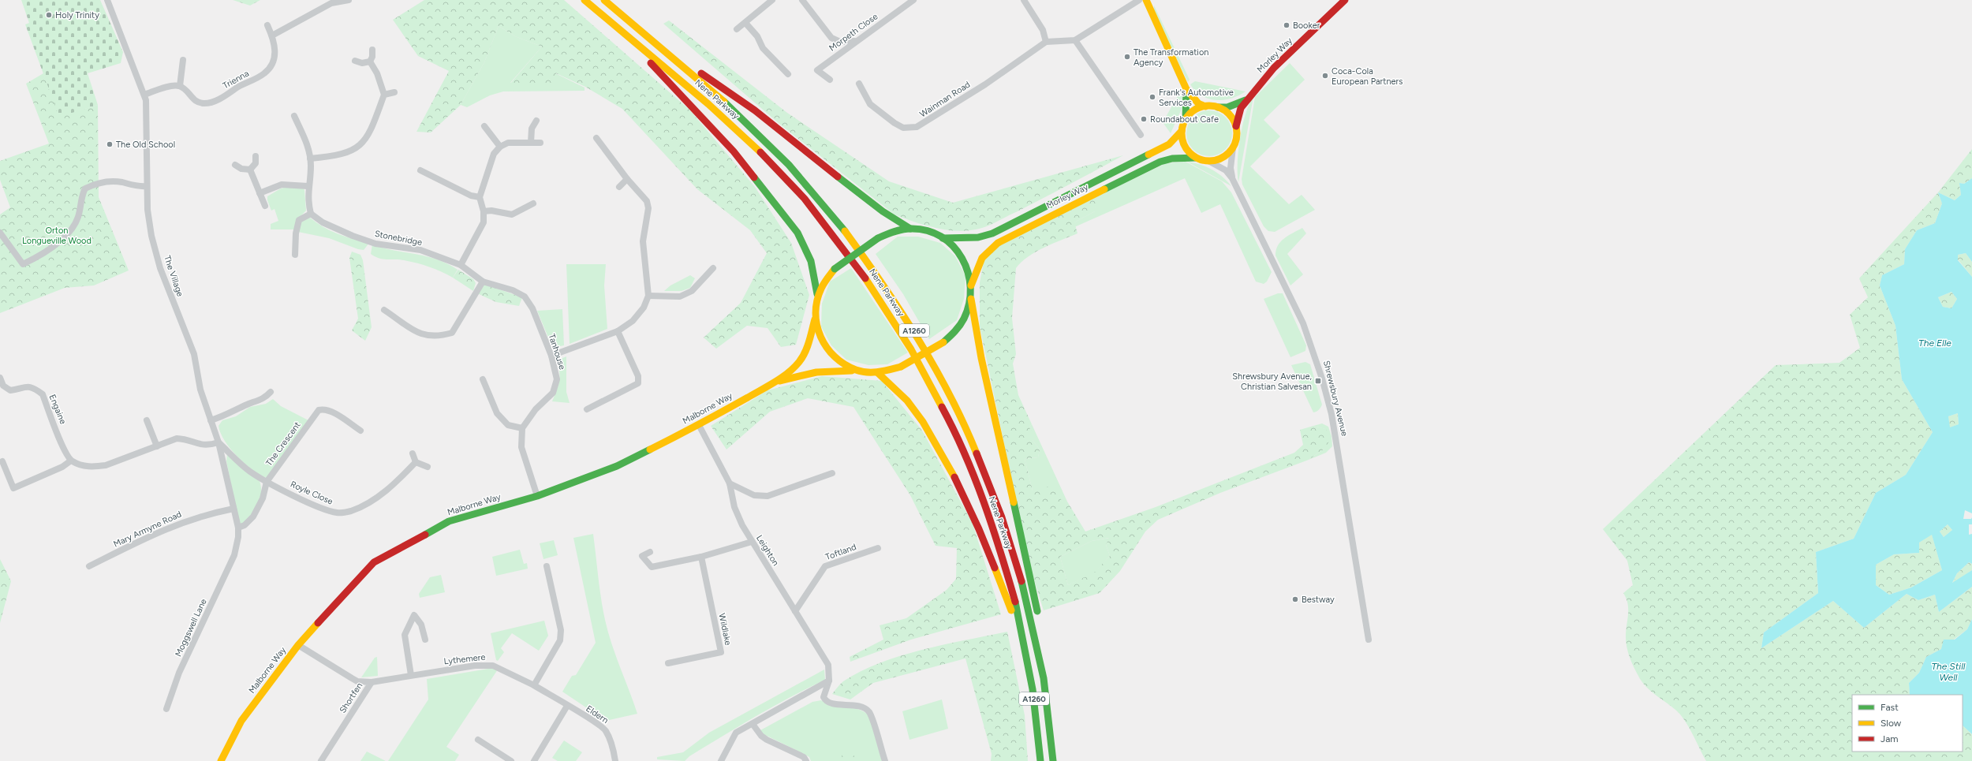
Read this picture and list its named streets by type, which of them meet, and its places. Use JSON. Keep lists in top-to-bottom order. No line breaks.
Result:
{"streets":{"main road":["Morley Way","Nene Parkway","A1260","Malborne Way"],"street":["Morpeth Close","Trienna","Wainman Road","Stonebridge","The Village","Tanhouse","Shrewsbury Avenue","Engaine","The Crescent","Royle Close","Mary Armyne Road","Leighton","Toftland","Moggswell Lane","Wildlake","Lythemere","Shortfen","Eldern"]},"crossings":[["Morley Way","Shrewsbury Avenue"],["Stonebridge","Tanhouse"],["The Village","The Crescent"],["The Village","Royle Close"],["The Village","Mary Armyne Road"],["The Village","Moggswell Lane"],["Tanhouse","Malborne Way"],["Malborne Way","Leighton"],["Malborne Way","Shortfen"],["The Crescent","Royle Close"],["Leighton","Toftland"],["Lythemere","Shortfen"],["Lythemere","Eldern"]],"water":["The Elle","The Still Well"],"parks":["Orton Longueville Wood"],"places":{"other":["Holy Trinity","Booker","The Transformation Agency","Coca-Cola European Partners","Frank's Automotive Services","Roundabout Cafe","The Old School","Bestway"],"transit":["Shrewsbury Avenue, Christian Salvesan"]},"legend":["Fast","Slow","Jam"]}
